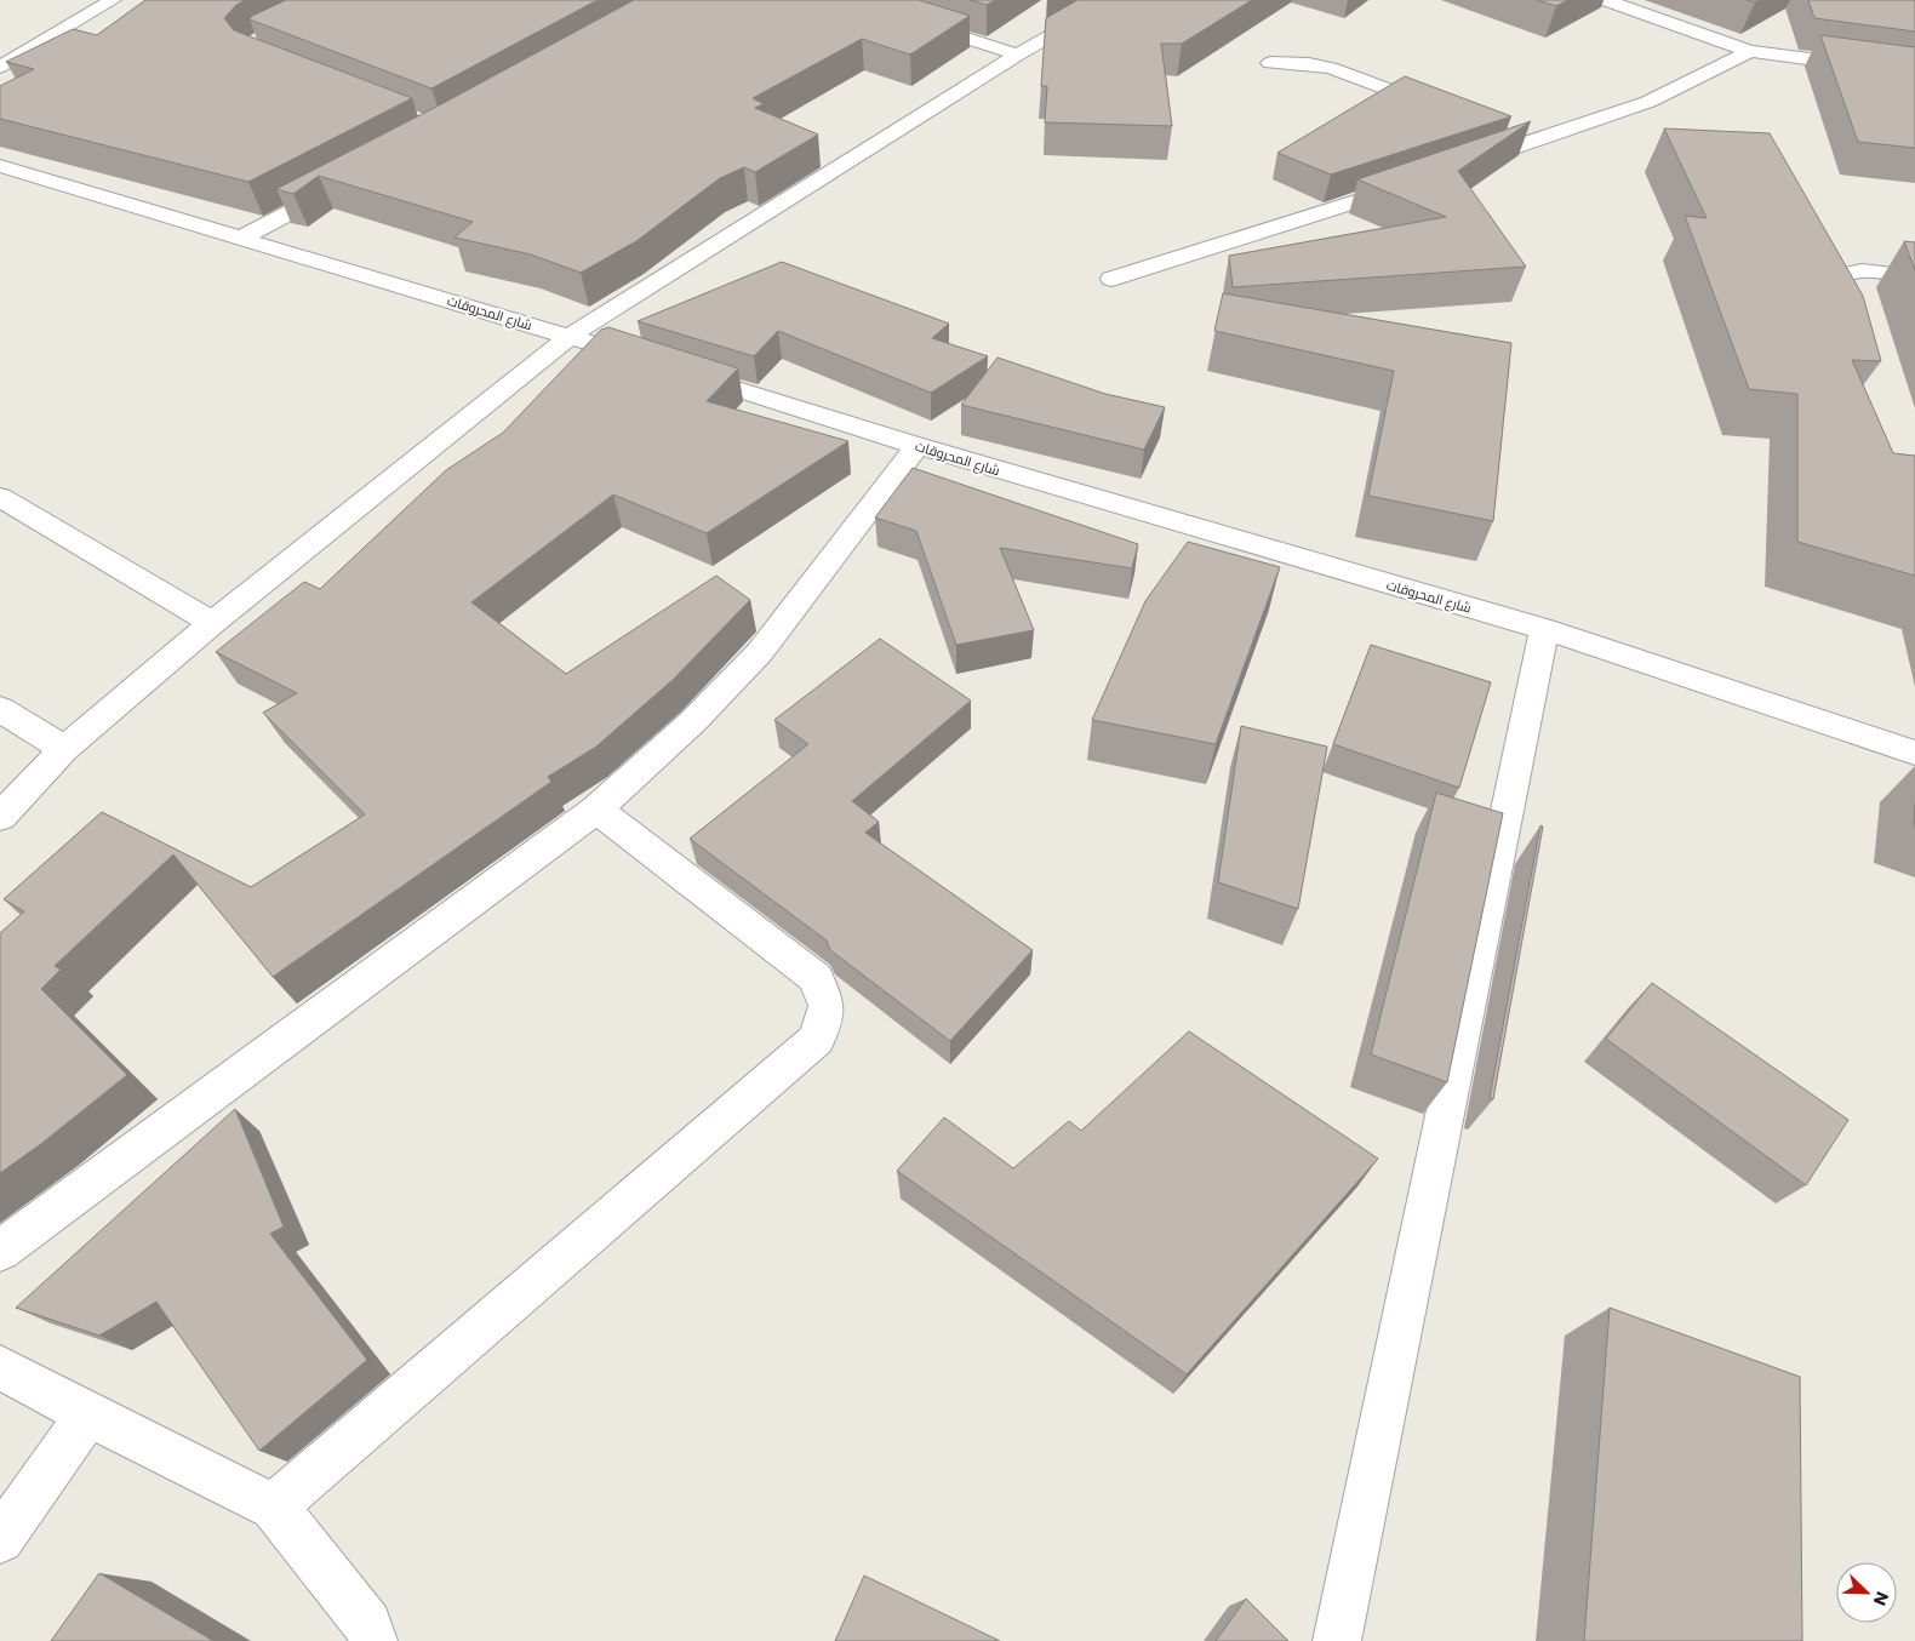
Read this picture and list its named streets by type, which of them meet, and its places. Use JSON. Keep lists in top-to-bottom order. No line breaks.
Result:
{"streets":{"street":["شارع المحروقات"]},"north":"bottom right"}
